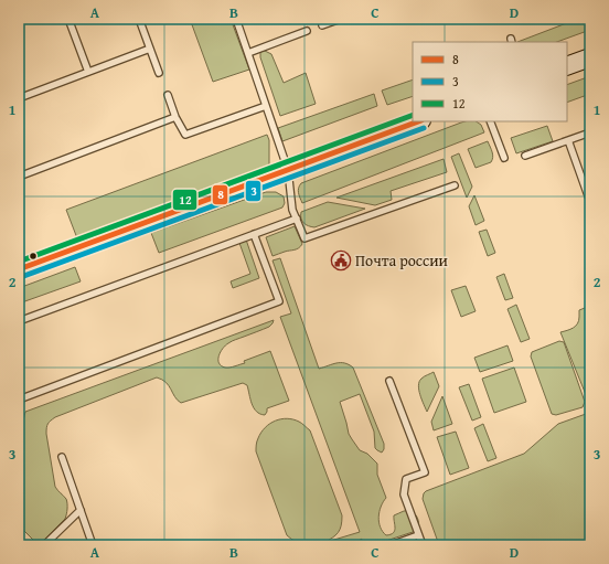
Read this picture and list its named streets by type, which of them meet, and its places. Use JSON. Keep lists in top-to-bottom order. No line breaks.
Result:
{"places":{"public building":["Почта россии"]},"lines":["transit line 12","transit line 8","transit line 3"],"legend":["8","3","12"],"grid":{"columns":["A","B","C","D"],"rows":["1","2","3"]}}
